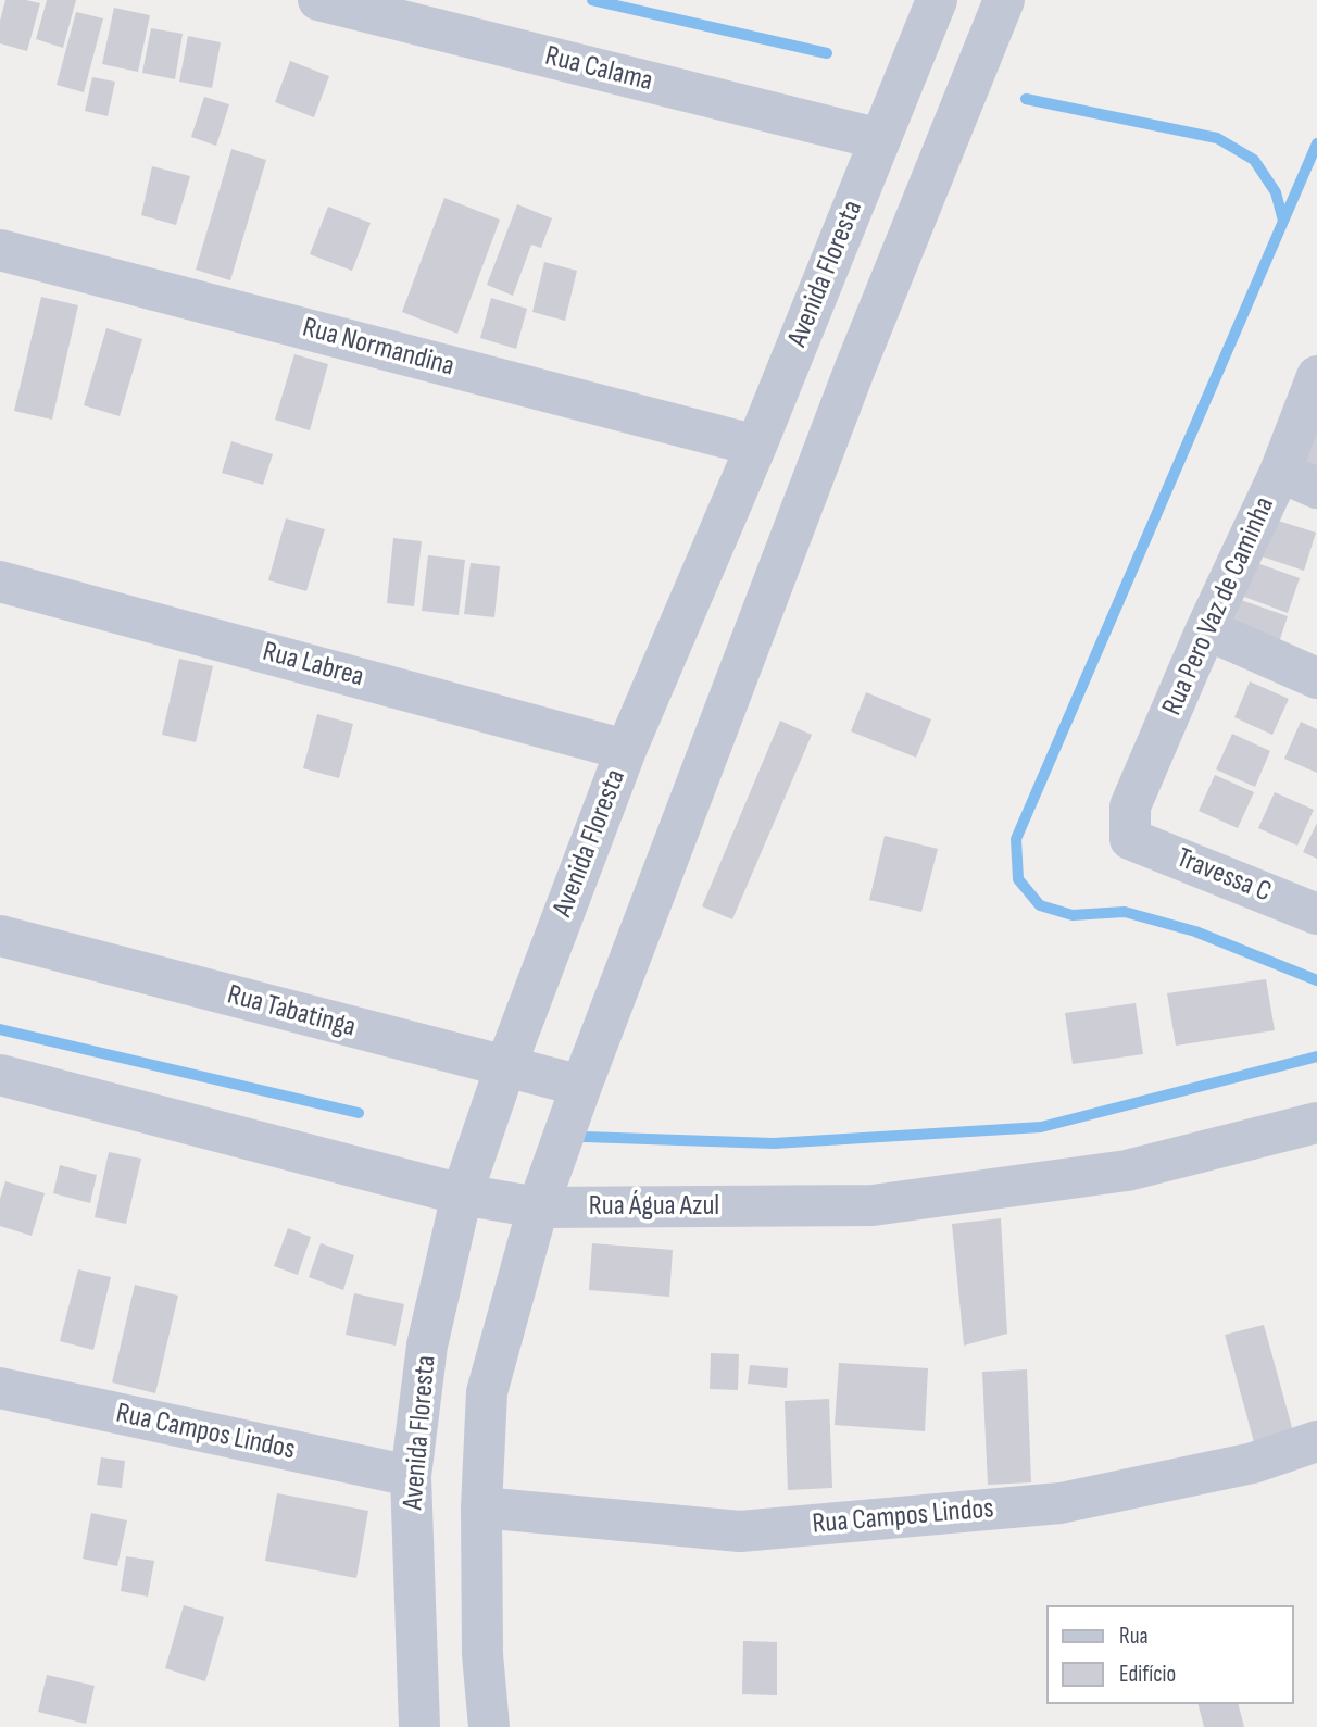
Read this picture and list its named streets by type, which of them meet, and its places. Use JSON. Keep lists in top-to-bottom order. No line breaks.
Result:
{"streets":{"street":["Rua Calama","Avenida Floresta","Rua Normandina","Rua Pero Vaz de Caminha","Rua Labrea","Travessa C","Rua Tabatinga","Rua Água Azul","Rua Campos Lindos"]},"crossings":[["Rua Calama","Avenida Floresta"],["Avenida Floresta","Rua Normandina"],["Avenida Floresta","Rua Labrea"],["Avenida Floresta","Rua Tabatinga"],["Avenida Floresta","Rua Água Azul"],["Avenida Floresta","Rua Campos Lindos"],["Rua Pero Vaz de Caminha","Travessa C"]],"legend":["Rua","Edifício"]}
